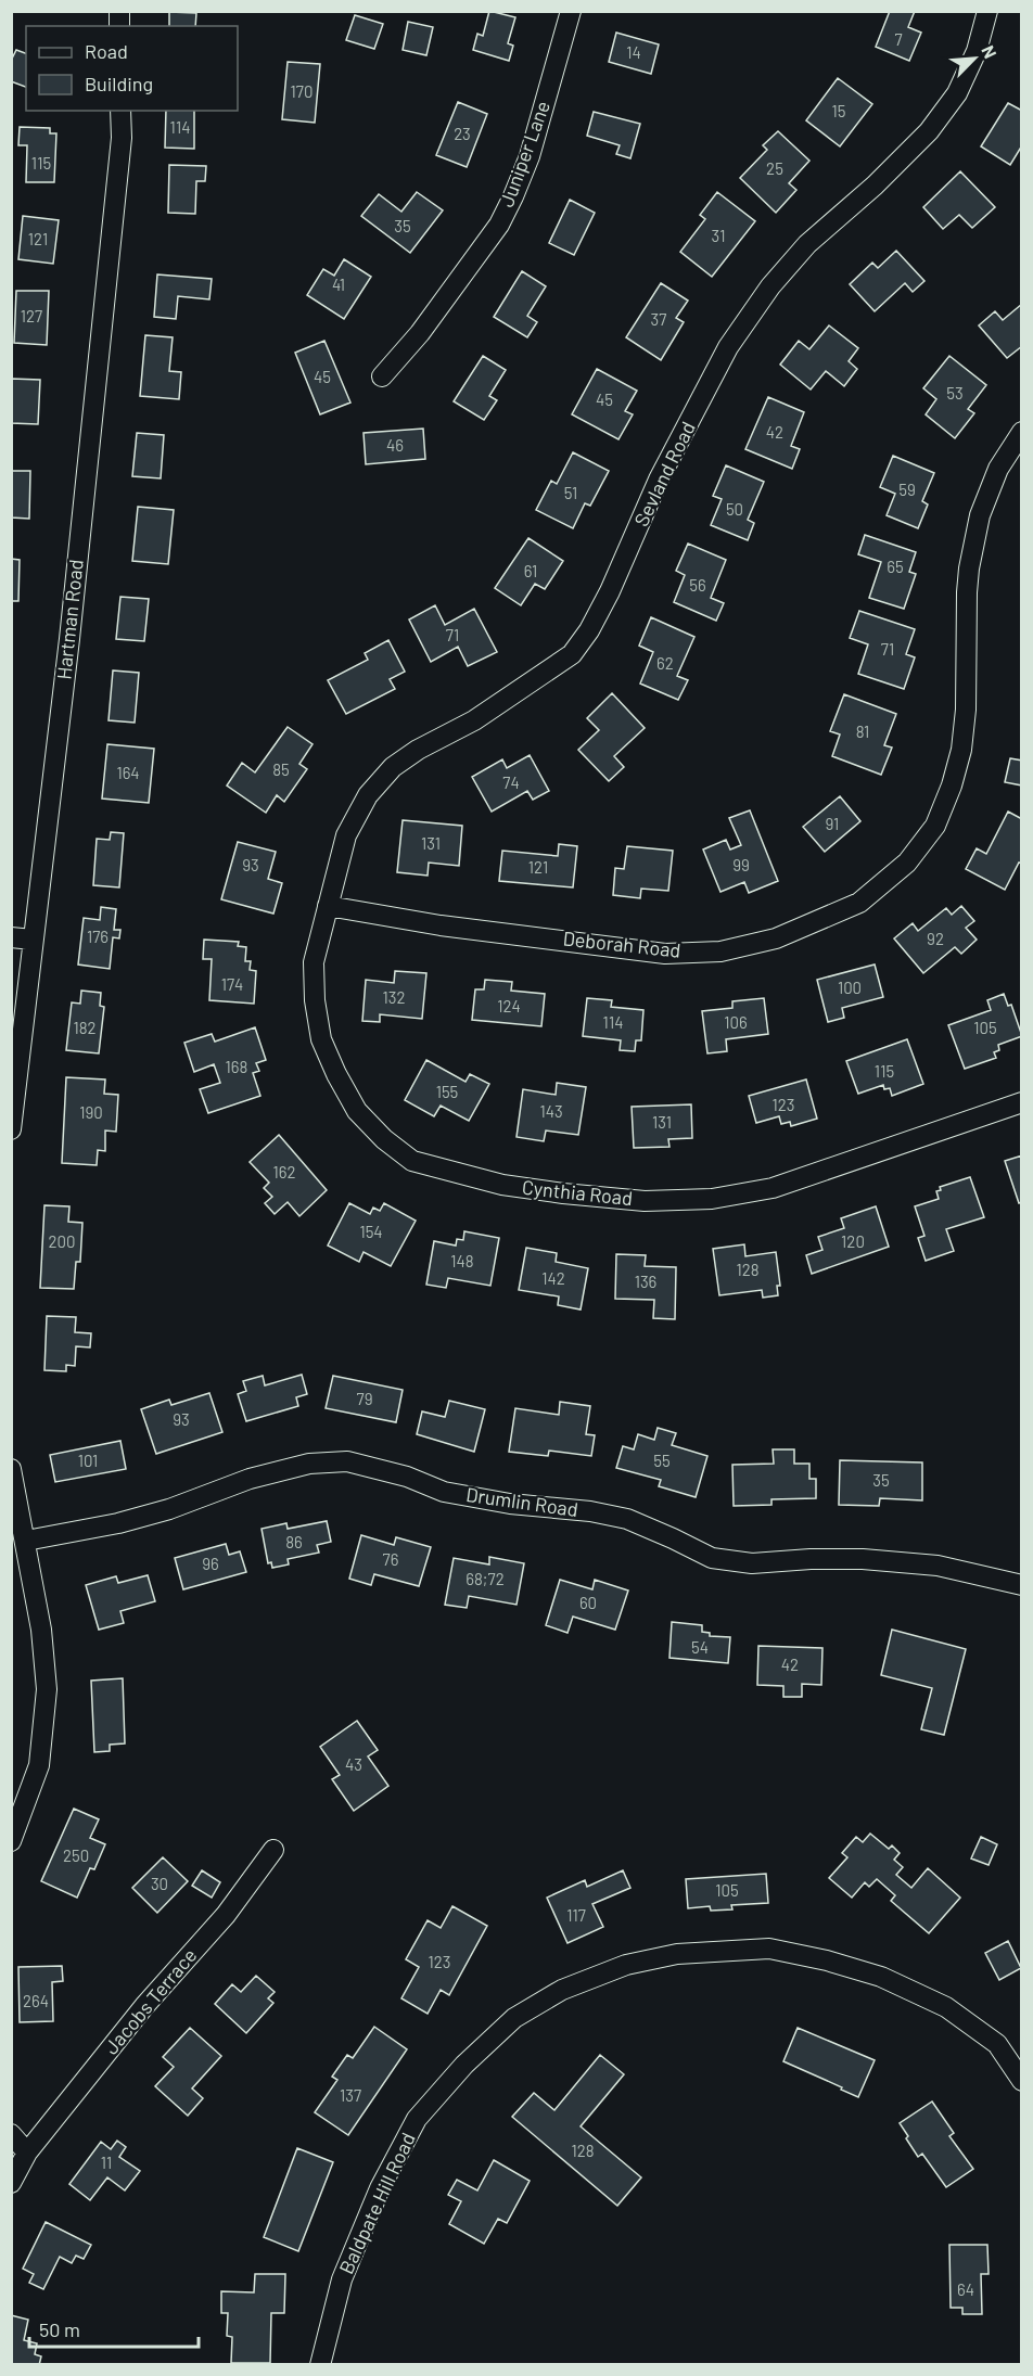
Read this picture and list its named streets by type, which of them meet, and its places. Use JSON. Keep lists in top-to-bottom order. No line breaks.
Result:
{"streets":{"street":["Juniper Lane","Sevland Road","Hartman Road","Deborah Road","Cynthia Road","Drumlin Road","Jacobs Terrace","Baldpate Hill Road"]},"crossings":[["Sevland Road","Deborah Road"],["Sevland Road","Cynthia Road"],["Deborah Road","Cynthia Road"]],"house_numbers":["7","14","170","15","114","23","115","25","35","31","121","41","127","37","45","53","45","42","46","59","51","50","65","61","56","71","71","62","81","85","164","74","91","131","93","99","121","176","92","174","100","132","124","114","106","182","105","168","115","155","123","143","190","131","162","154","200","120","148","128","142","136","79","93","101","55","35","86","76","96","68;72","60","54","42","43","250","30","105","117","123","264","137","128","11","64"],"legend":["Road","Building"],"scale_bar":"50 m","north":"top right"}
